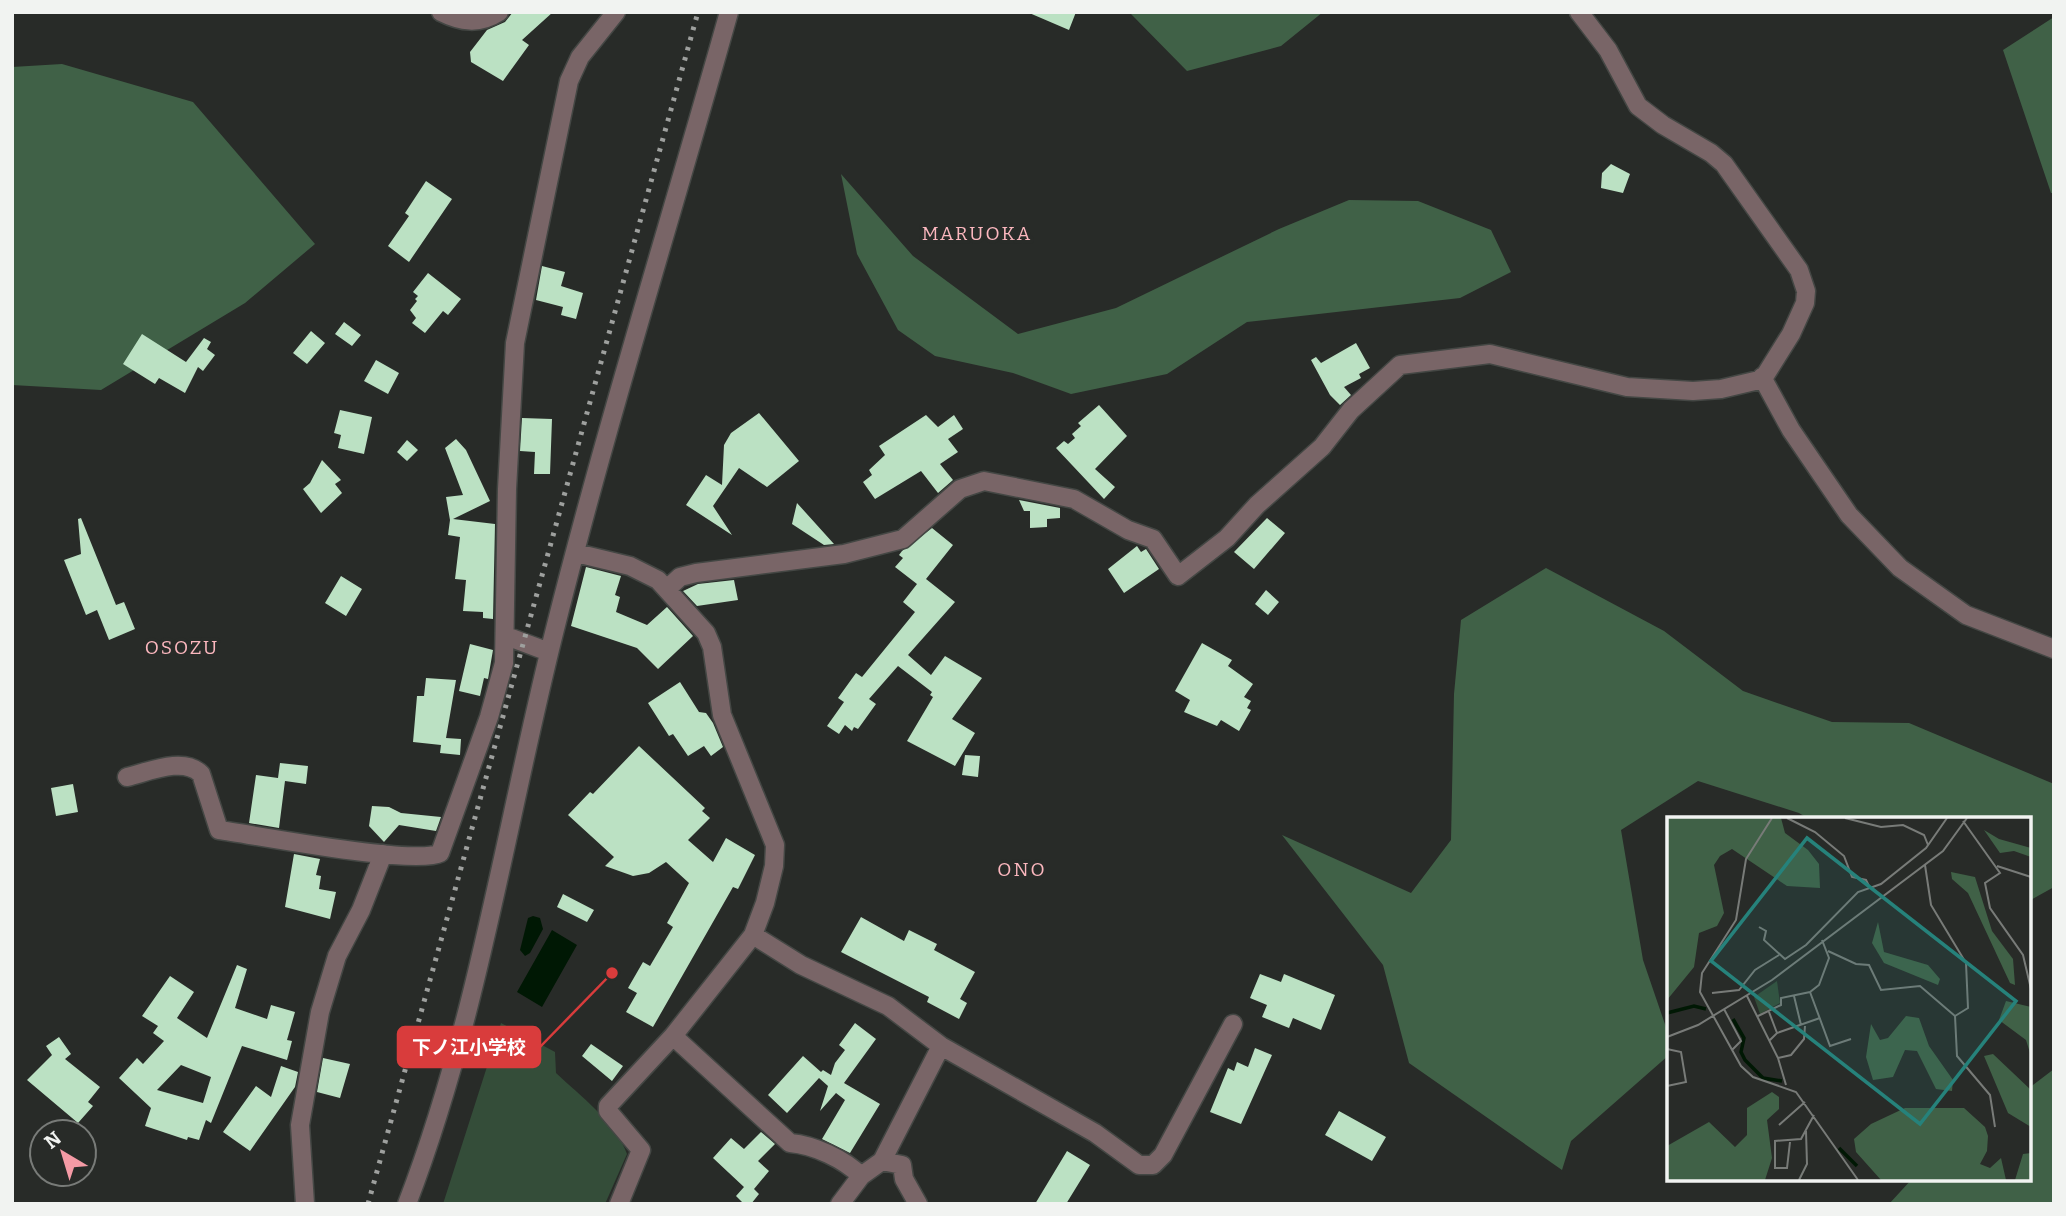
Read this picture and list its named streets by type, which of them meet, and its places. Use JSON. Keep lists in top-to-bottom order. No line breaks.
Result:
{"districts":["MARUOKA","OSOZU","ONO"],"places":["下ノ江小学校"],"north":"top left"}
